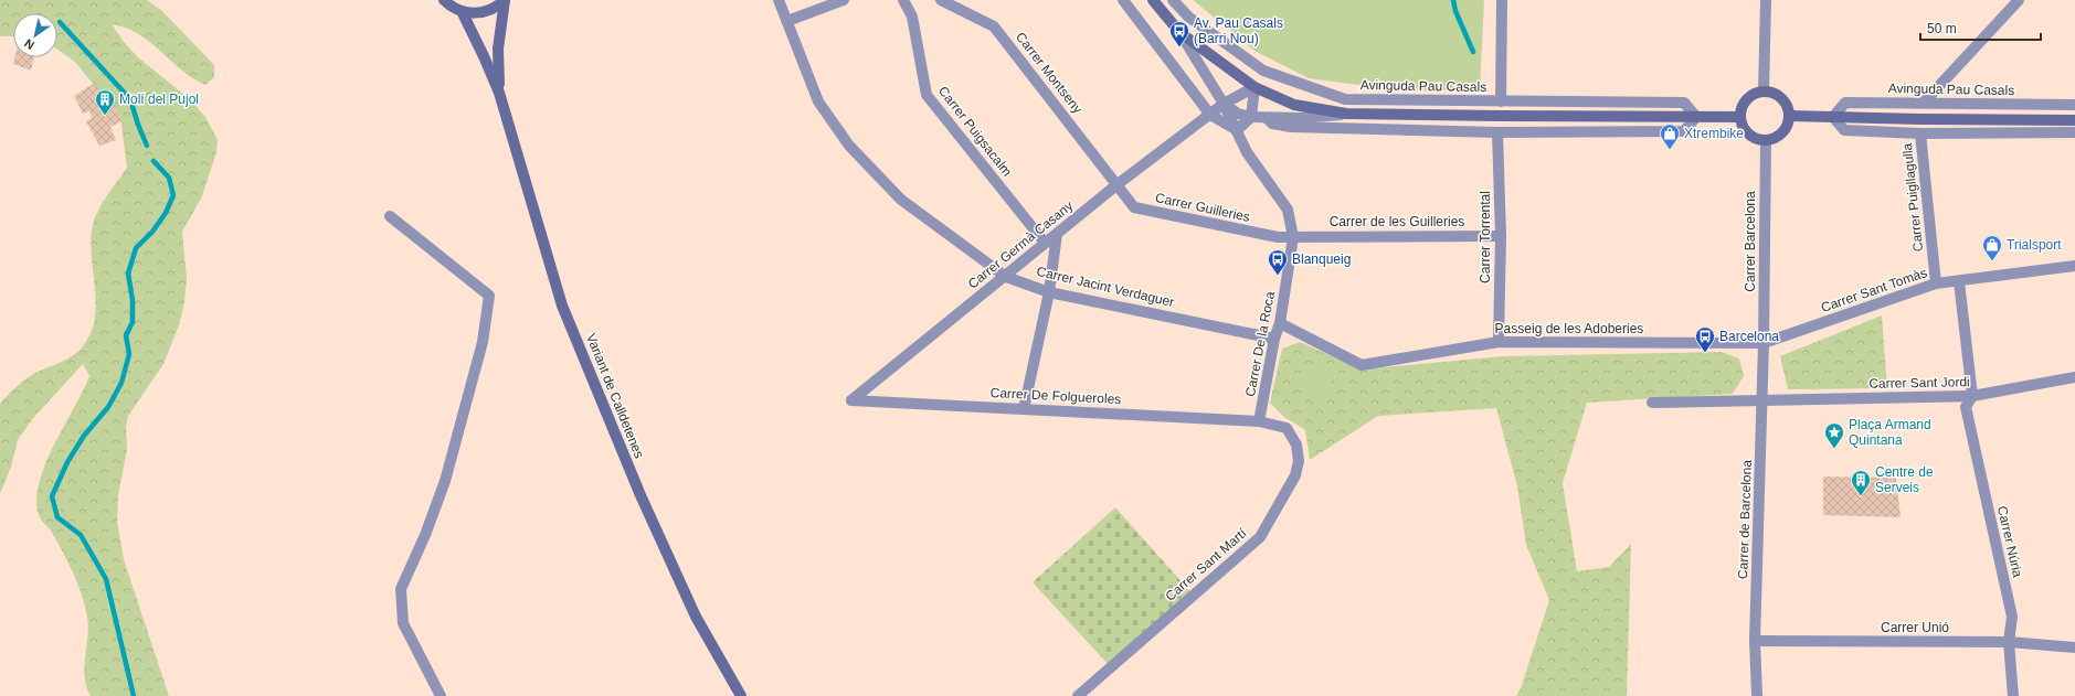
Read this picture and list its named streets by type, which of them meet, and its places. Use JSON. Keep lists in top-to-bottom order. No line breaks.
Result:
{"streets":{"street":["Carrer Montseny","Avinguda Pau Casals","Carrer Puigsacalm","Carrer Puigllagulla","Carrer Guilleries","Carrer de les Guilleries","Carrer Torrental","Carrer Barcelona","Carrer Germà Casany","Carrer Jacint Verdaguer","Carrer Sant Tomàs","Passeig de les Adoberies","Carrer De la Roca","Carrer Sant Jordi","Variant de Calldetenes","Carrer De Folgueroles","Carrer de Barcelona","Carrer Núria","Carrer Sant Martí","Carrer Unió"]},"crossings":[["Carrer Montseny","Carrer Guilleries"],["Carrer Montseny","Carrer Germà Casany"],["Carrer Puigsacalm","Carrer Germà Casany"],["Carrer Puigllagulla","Carrer Sant Tomàs"],["Carrer Guilleries","Carrer de les Guilleries"],["Carrer Guilleries","Carrer Germà Casany"],["Carrer Guilleries","Carrer De la Roca"],["Carrer de les Guilleries","Carrer Torrental"],["Carrer de les Guilleries","Carrer De la Roca"],["Carrer Torrental","Passeig de les Adoberies"],["Carrer Barcelona","Carrer Sant Tomàs"],["Carrer Barcelona","Passeig de les Adoberies"],["Carrer Barcelona","Carrer de Barcelona"],["Carrer Germà Casany","Carrer Jacint Verdaguer"],["Carrer Germà Casany","Carrer De Folgueroles"],["Carrer Jacint Verdaguer","Carrer De la Roca"],["Carrer Sant Tomàs","Passeig de les Adoberies"],["Carrer Sant Tomàs","Carrer de Barcelona"],["Carrer Sant Tomàs","Carrer Núria"],["Passeig de les Adoberies","Carrer De la Roca"],["Passeig de les Adoberies","Carrer de Barcelona"],["Carrer De la Roca","Carrer De Folgueroles"],["Carrer De la Roca","Carrer Sant Martí"],["Carrer Sant Jordi","Carrer de Barcelona"],["Carrer Sant Jordi","Carrer Núria"],["Carrer De Folgueroles","Carrer Sant Martí"],["Carrer de Barcelona","Carrer Unió"],["Carrer Núria","Carrer Unió"]],"places":{"bus stop":["Av. Pau Casals (Barri Nou)","Blanqueig","Barcelona"],"building":["Molí del Pujol","Centre de Serveis"],"shop":["Xtrembike","Trialsport"],"place":["Plaça Armand Quintana"]},"scale_bar":"50 m","north":"bottom left"}
